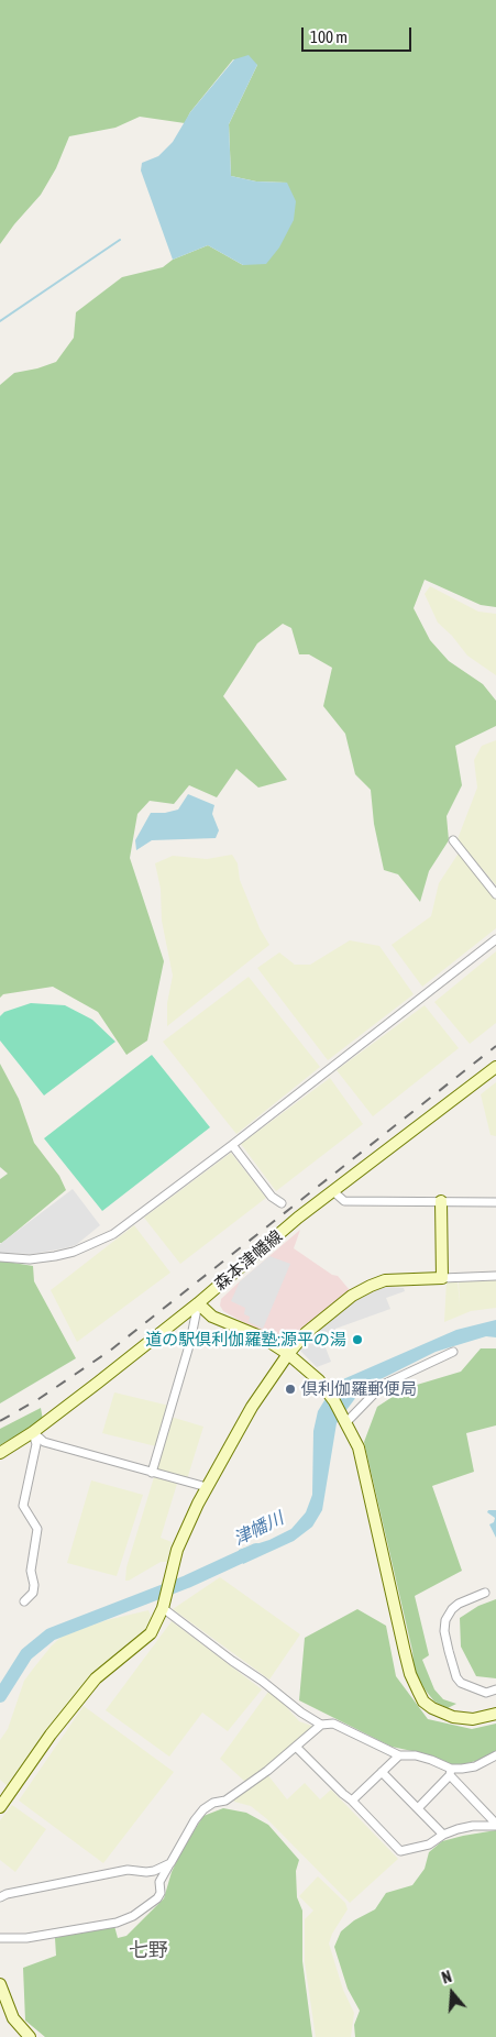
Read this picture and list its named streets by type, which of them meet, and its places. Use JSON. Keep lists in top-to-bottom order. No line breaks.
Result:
{"streets":{"street":["森本津幡線"]},"districts":["七野"],"water":["津幡川"],"places":["道の駅倶利伽羅塾;源平の湯","倶利伽羅郵便局"],"scale_bar":"100 m","north":"top"}
